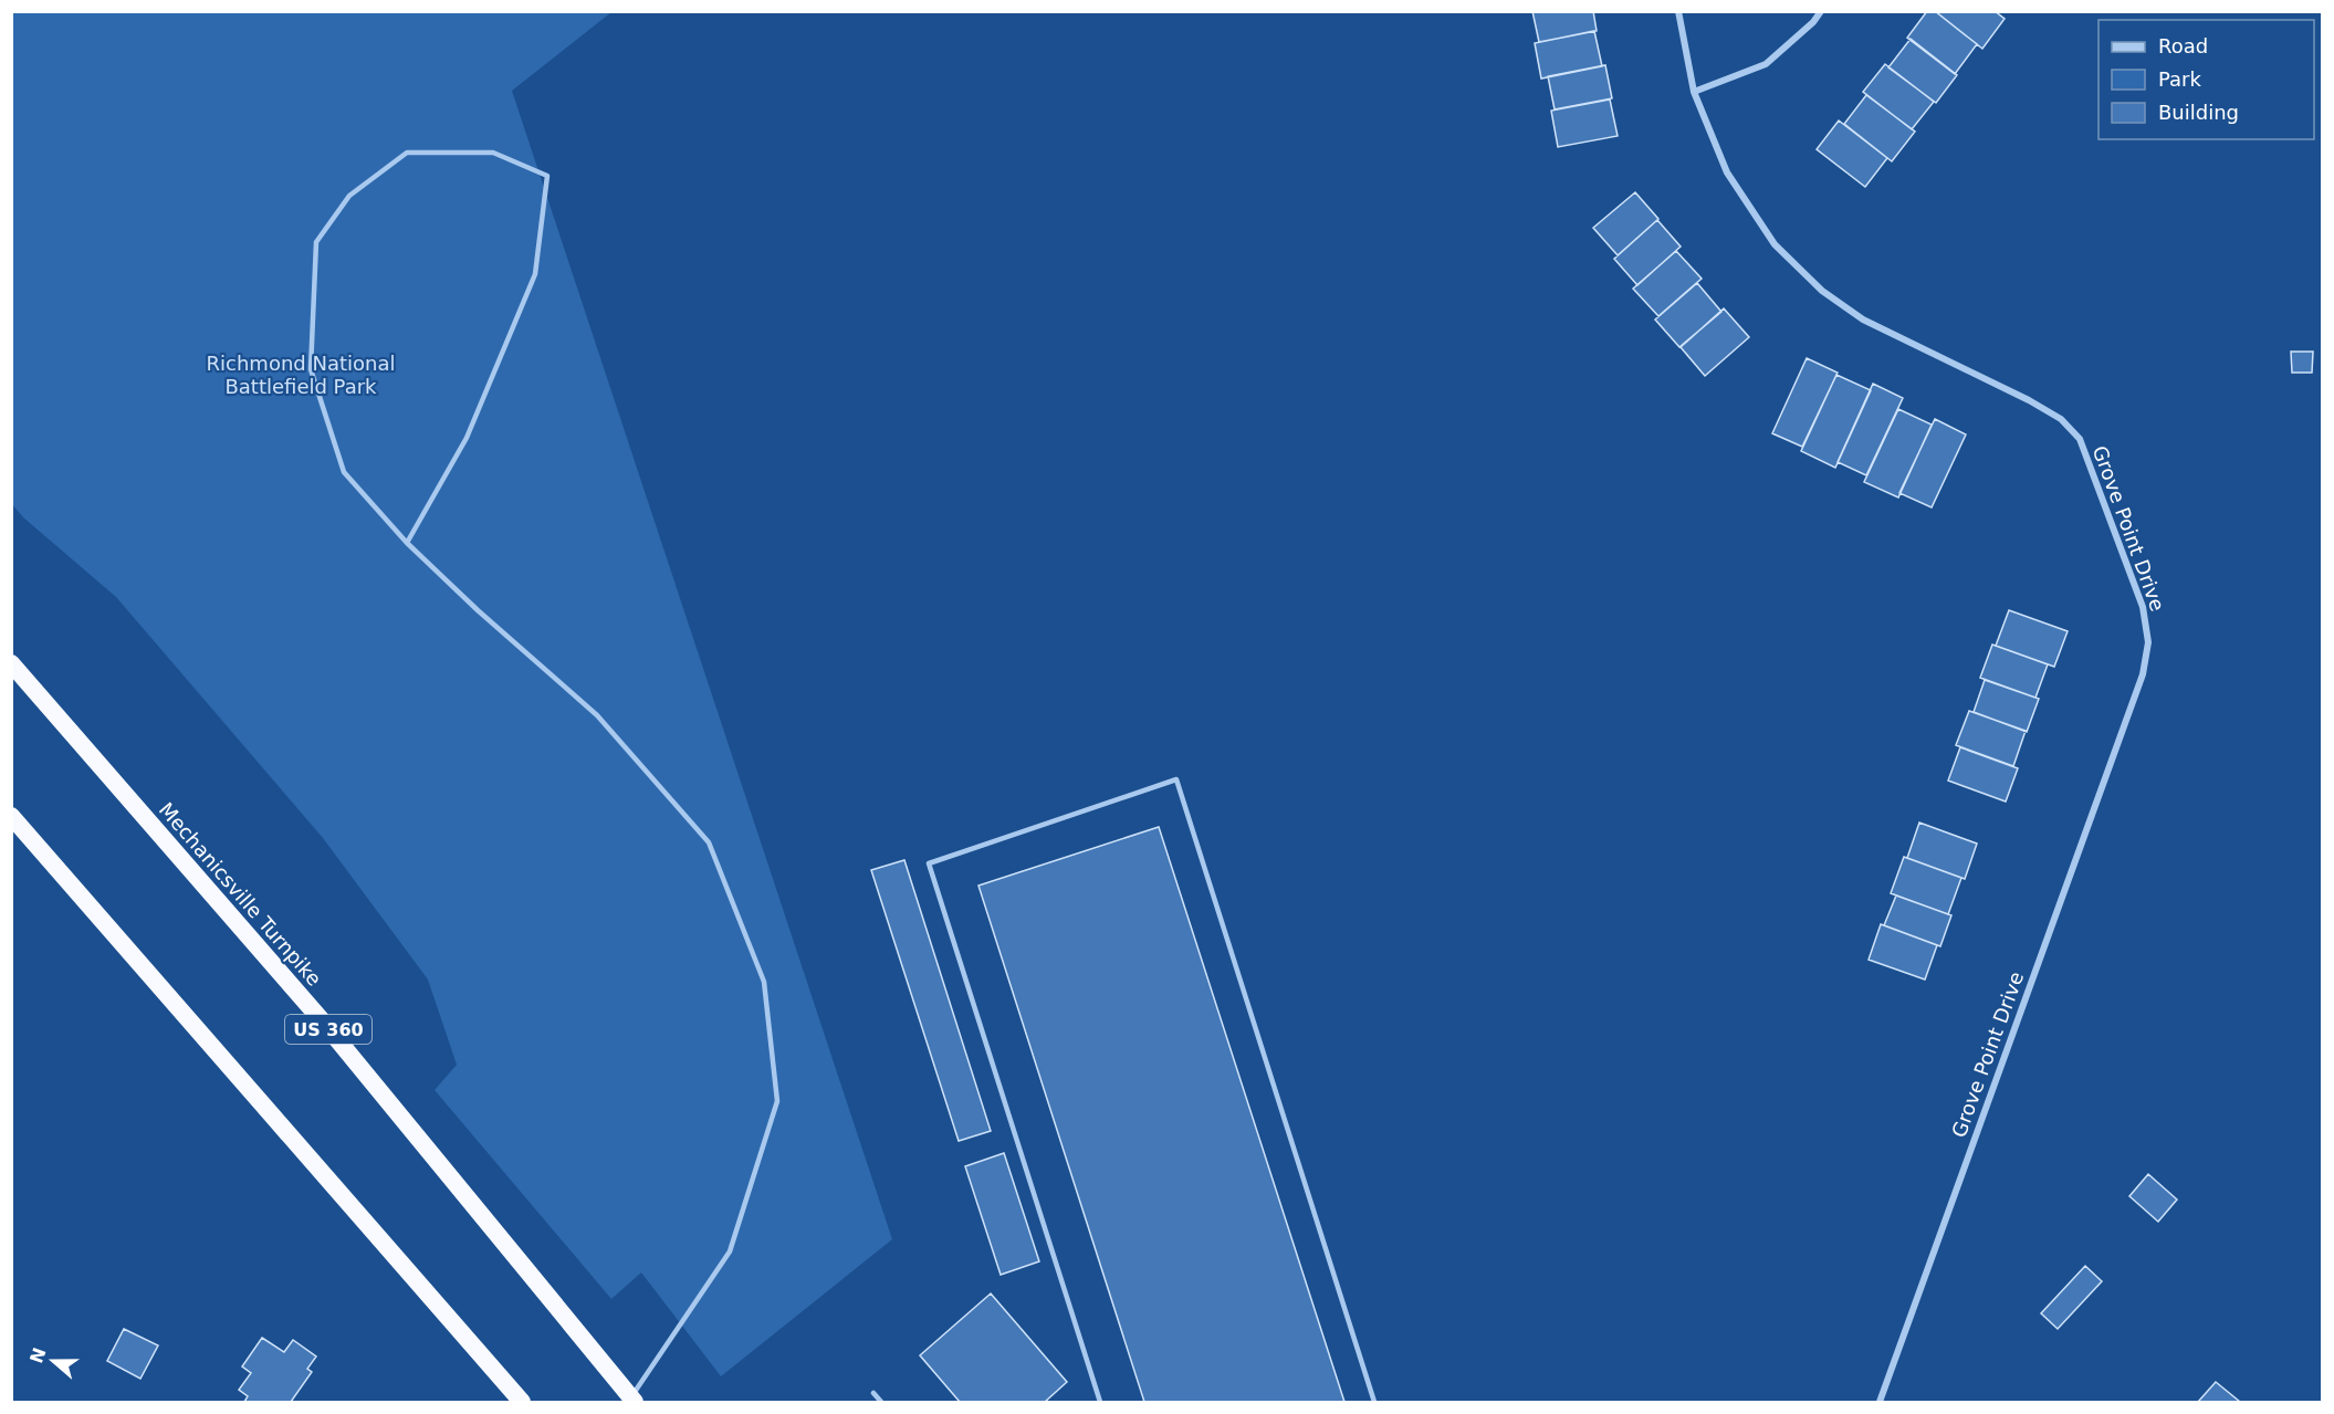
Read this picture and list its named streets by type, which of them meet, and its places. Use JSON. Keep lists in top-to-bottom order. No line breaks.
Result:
{"streets":{"highway":["Mechanicsville Turnpike","US 360"],"street":["Grove Point Drive"]},"parks":["Richmond National Battlefield Park"],"legend":["Road","Park","Building"],"north":"left"}
